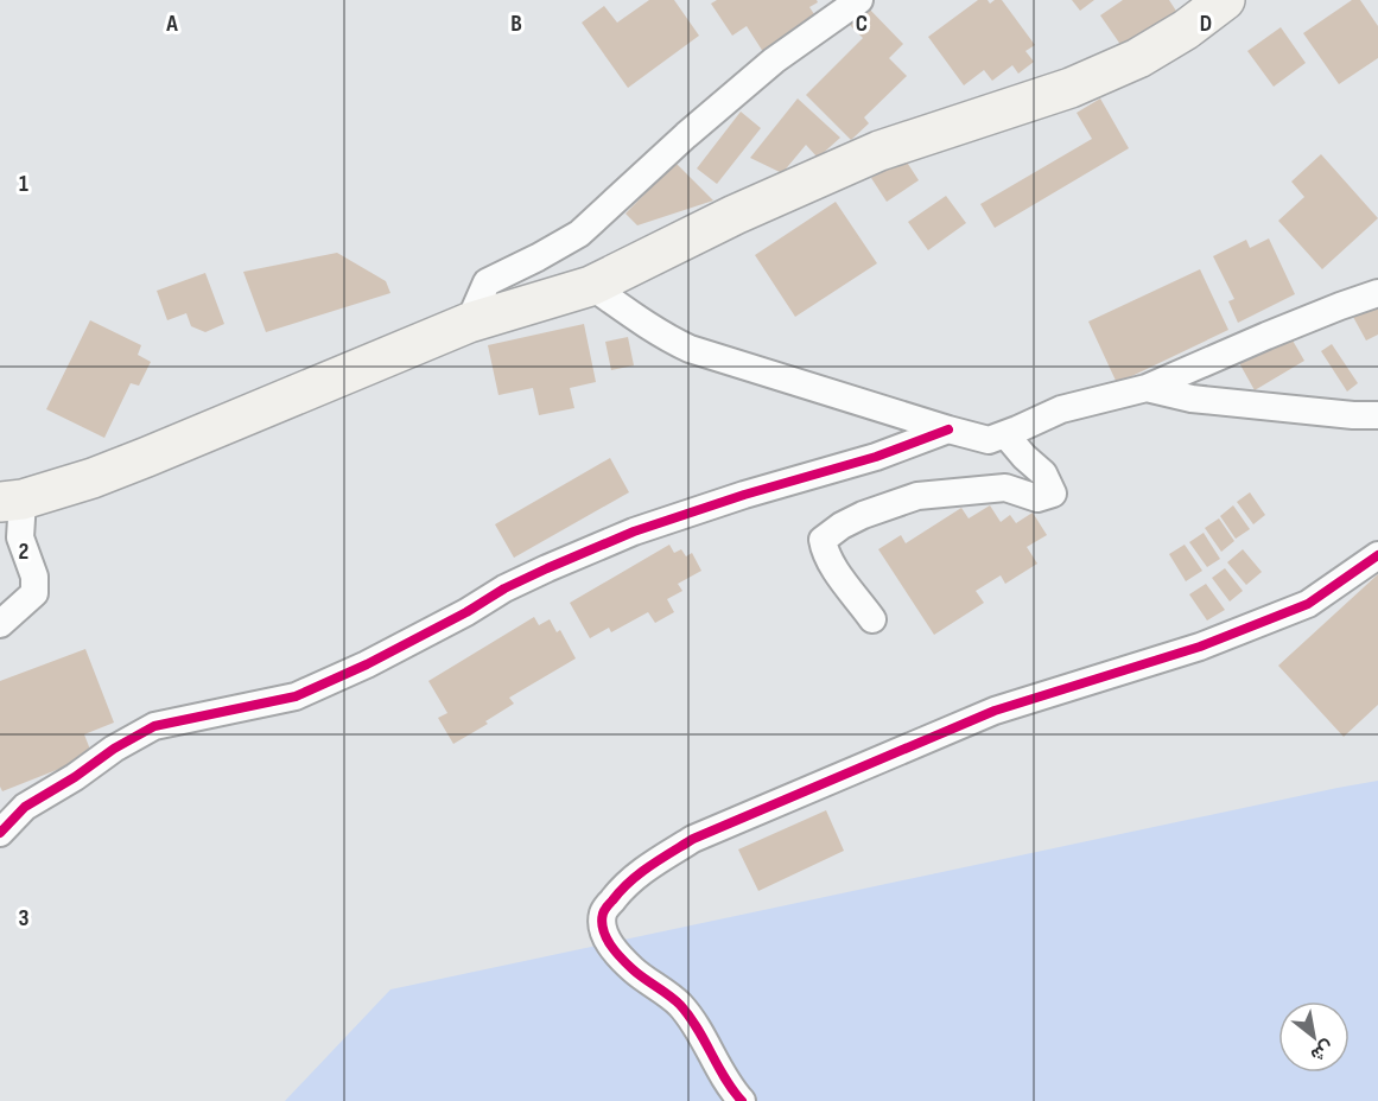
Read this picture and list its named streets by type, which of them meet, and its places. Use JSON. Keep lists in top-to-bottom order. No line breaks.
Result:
{"north":"bottom right","grid":{"columns":["A","B","C","D"],"rows":["1","2","3"]}}
